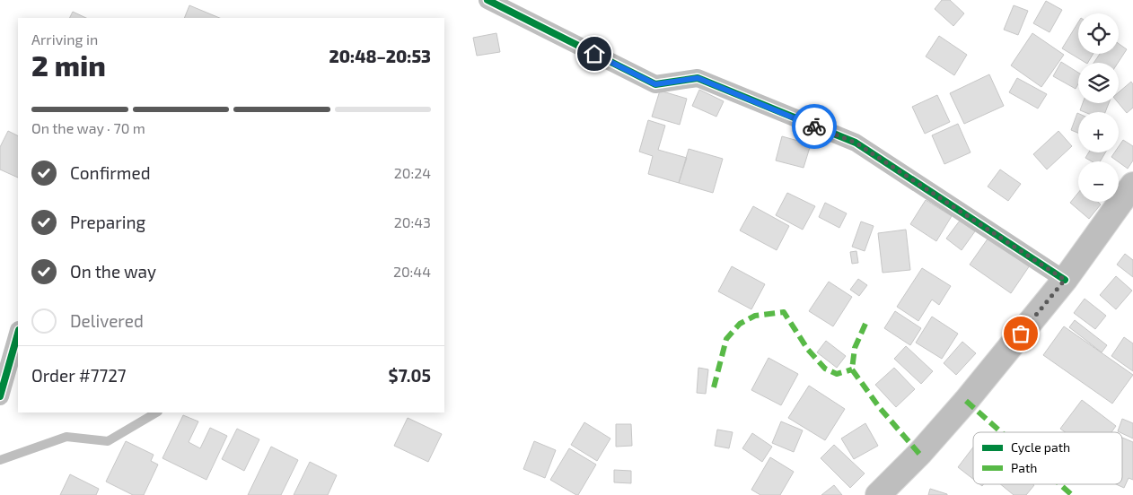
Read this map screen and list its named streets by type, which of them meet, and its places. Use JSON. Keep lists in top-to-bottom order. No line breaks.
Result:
{"legend":["Cycle path","Path"],"page":{"map_buttons":["+","−"],"heading":["2 min","Arriving in","20:48–20:53"],"panel":["Order #7727","$7.05"],"bar":"On the way · 70 m","list":[["Confirmed","20:24"],["Preparing","20:43"],["On the way","20:44"],"Delivered"]}}
